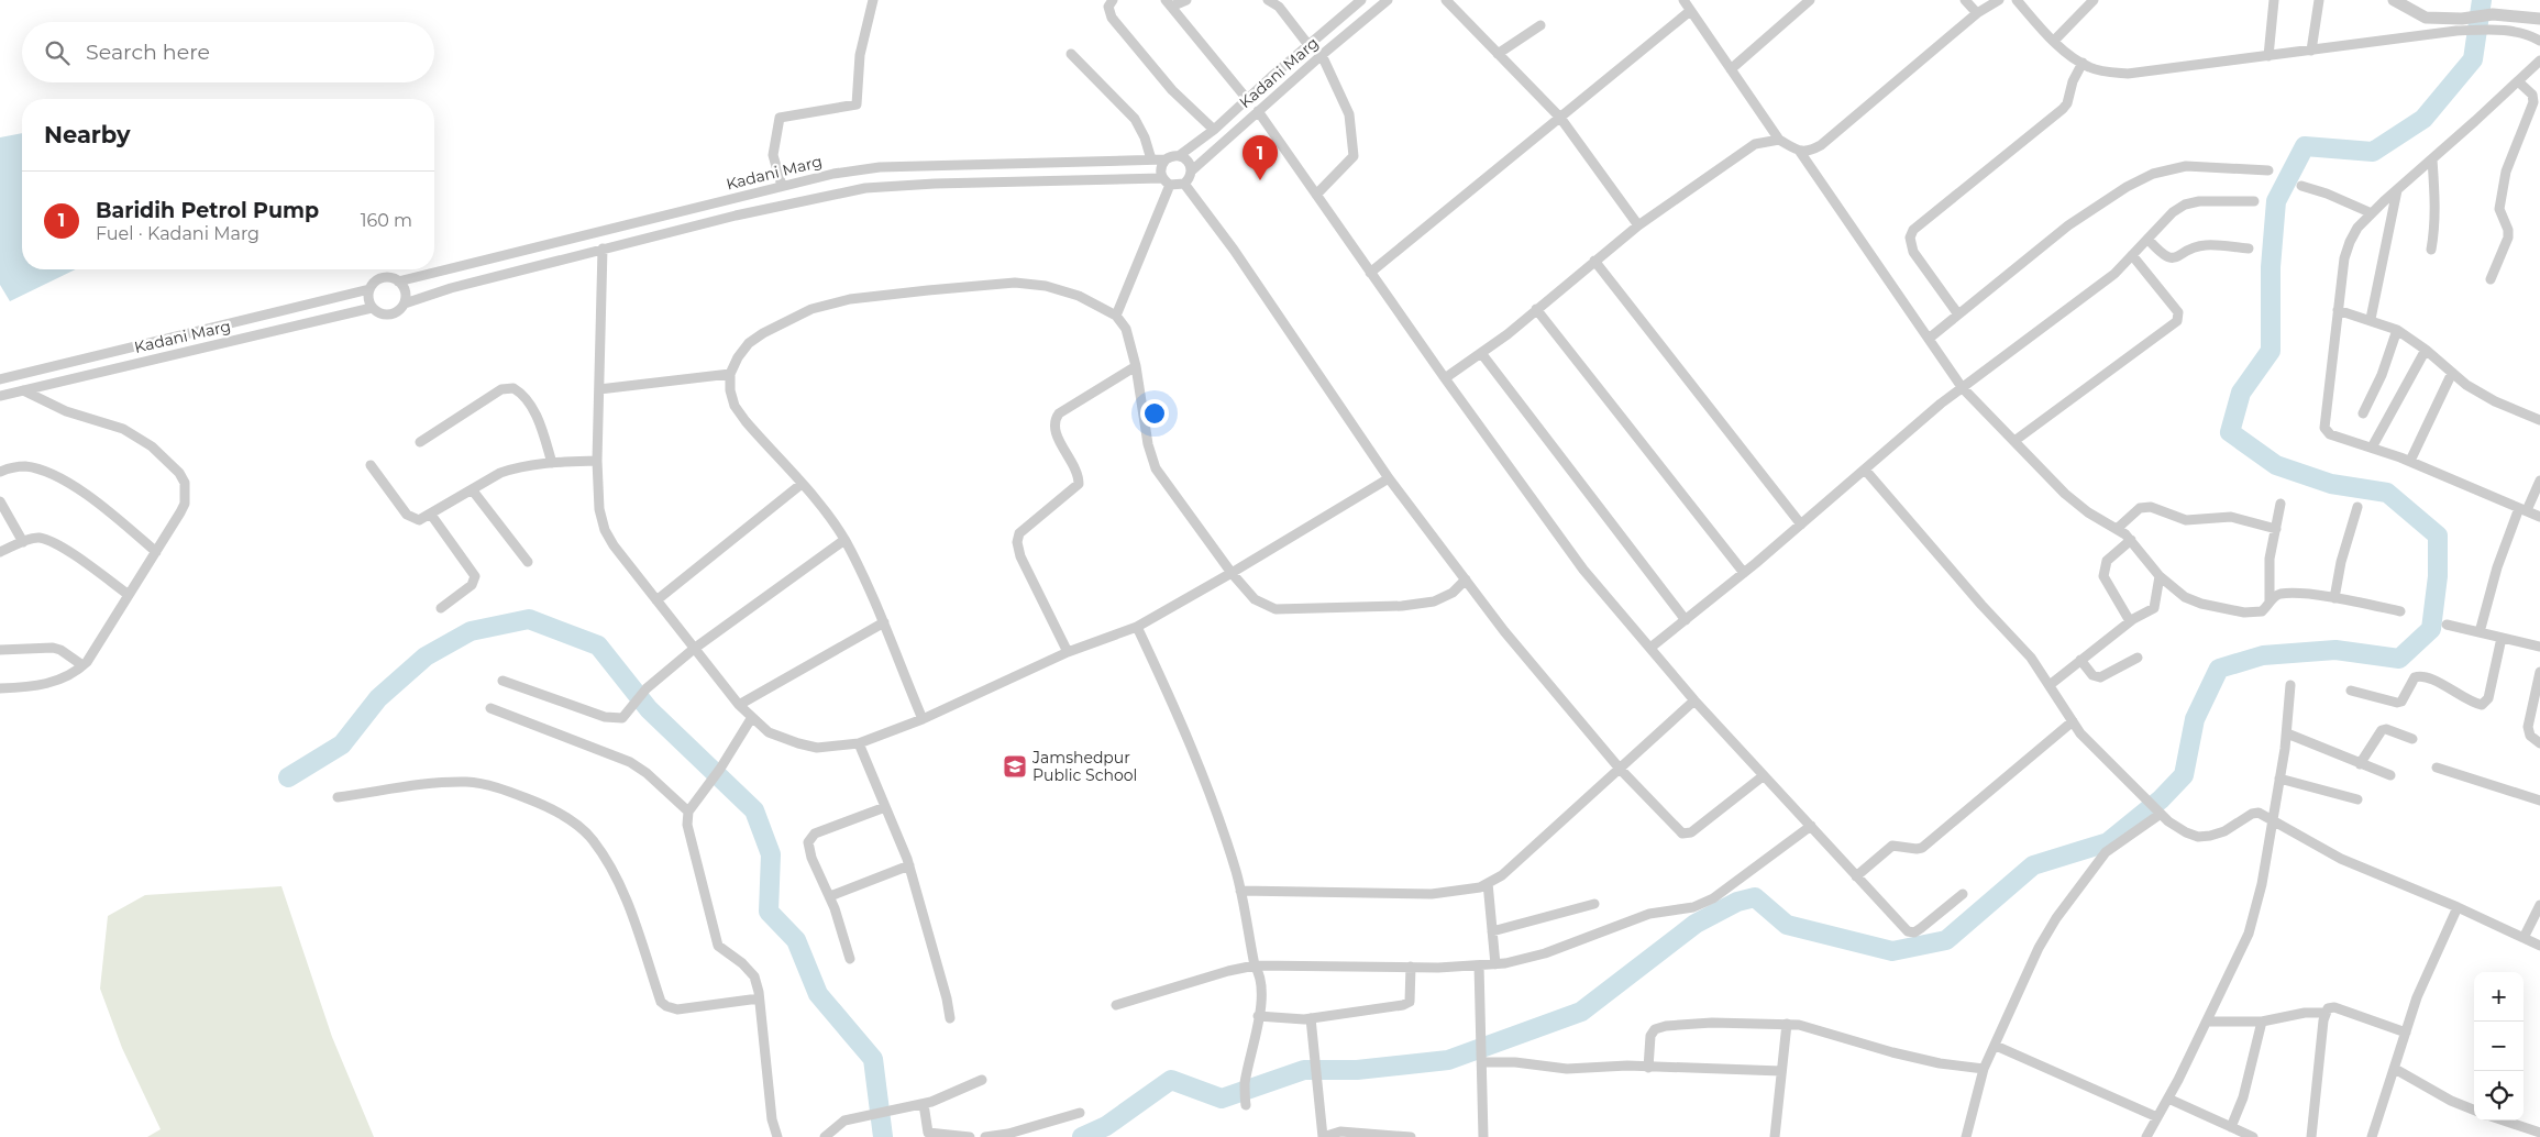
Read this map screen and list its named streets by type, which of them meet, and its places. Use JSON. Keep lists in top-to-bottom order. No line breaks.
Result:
{"streets":{"street":["Kadani Marg"]},"places":{"school or university":["Jamshedpur Public School"]},"page":{"search":"Search here","heading":"Nearby","pins":"1","list":[{"mark":"1","name":"Baridih Petrol Pump","note":"Fuel · Kadani Marg","value":"160 m"}],"map_buttons":["+","−"]}}
